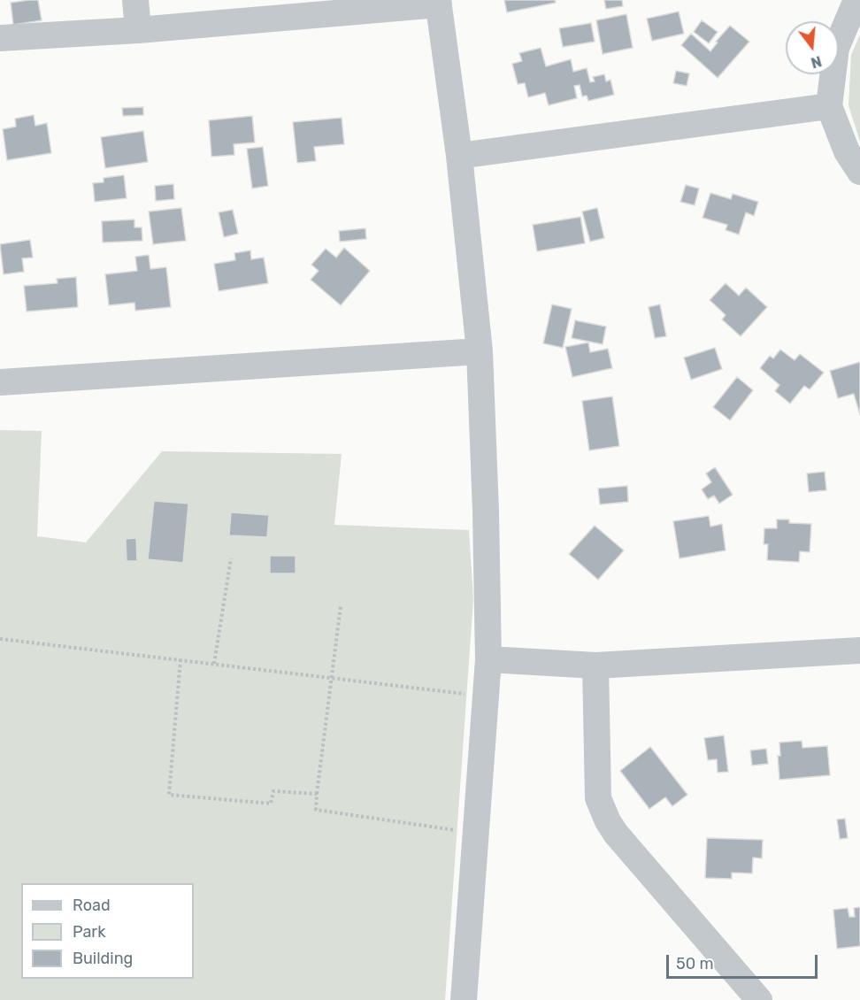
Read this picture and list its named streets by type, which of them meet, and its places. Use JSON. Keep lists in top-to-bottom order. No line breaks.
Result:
{"legend":["Road","Park","Building"],"scale_bar":"50 m","north":"bottom"}
